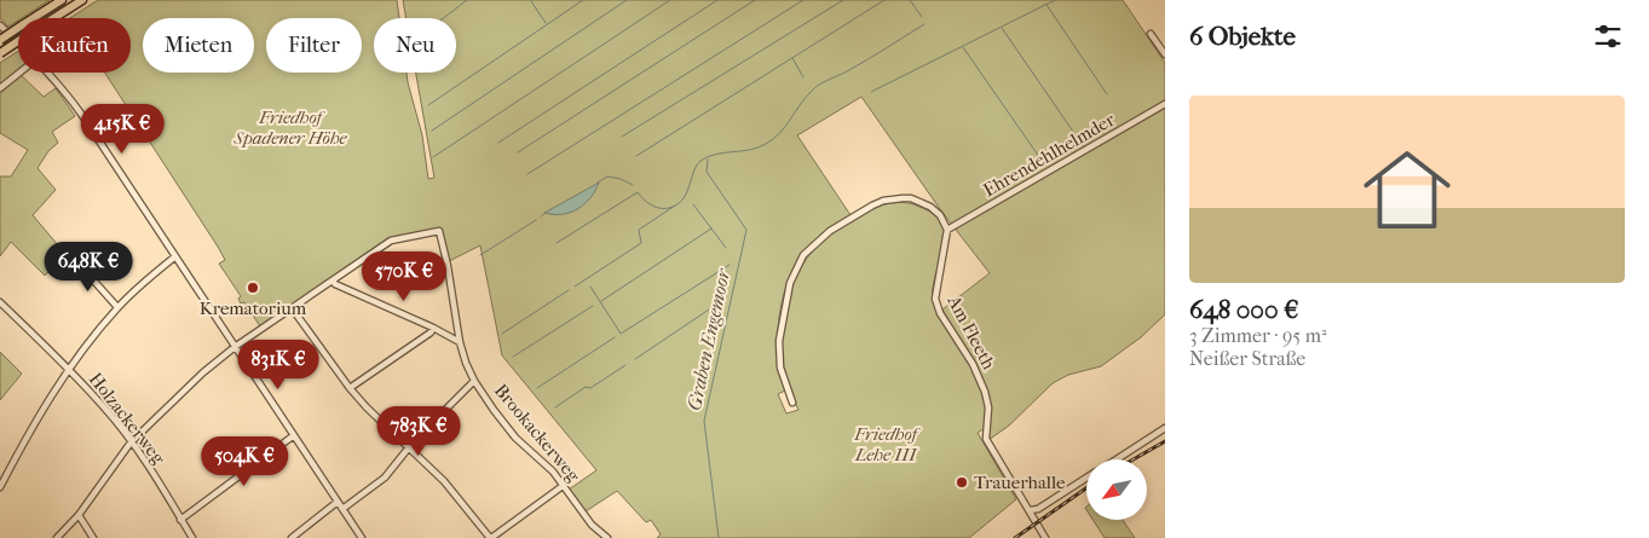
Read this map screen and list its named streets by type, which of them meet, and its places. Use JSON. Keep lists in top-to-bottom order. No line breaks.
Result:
{"streets":{"street":["Ehrendehlhelmder","Am Fleeth","Holzackerweg","Brookackerweg"]},"crossings":[["Ehrendehlhelmder","Am Fleeth"]],"water":["Graben Engemoor"],"parks":["Friedhof Spadener Höhe","Friedhof Lehe III"],"places":["Krematorium","Trauerhalle"],"north":"bottom left","page":{"heading":"6 Objekte","chip":["Kaufen","Mieten","Filter","Neu"],"list":[{"name":"648 000 €","note":"3 Zimmer · 95 m² · Neißer Straße"}],"price":["415K €","648K €","570K €","831K €","783K €","504K €"]}}
